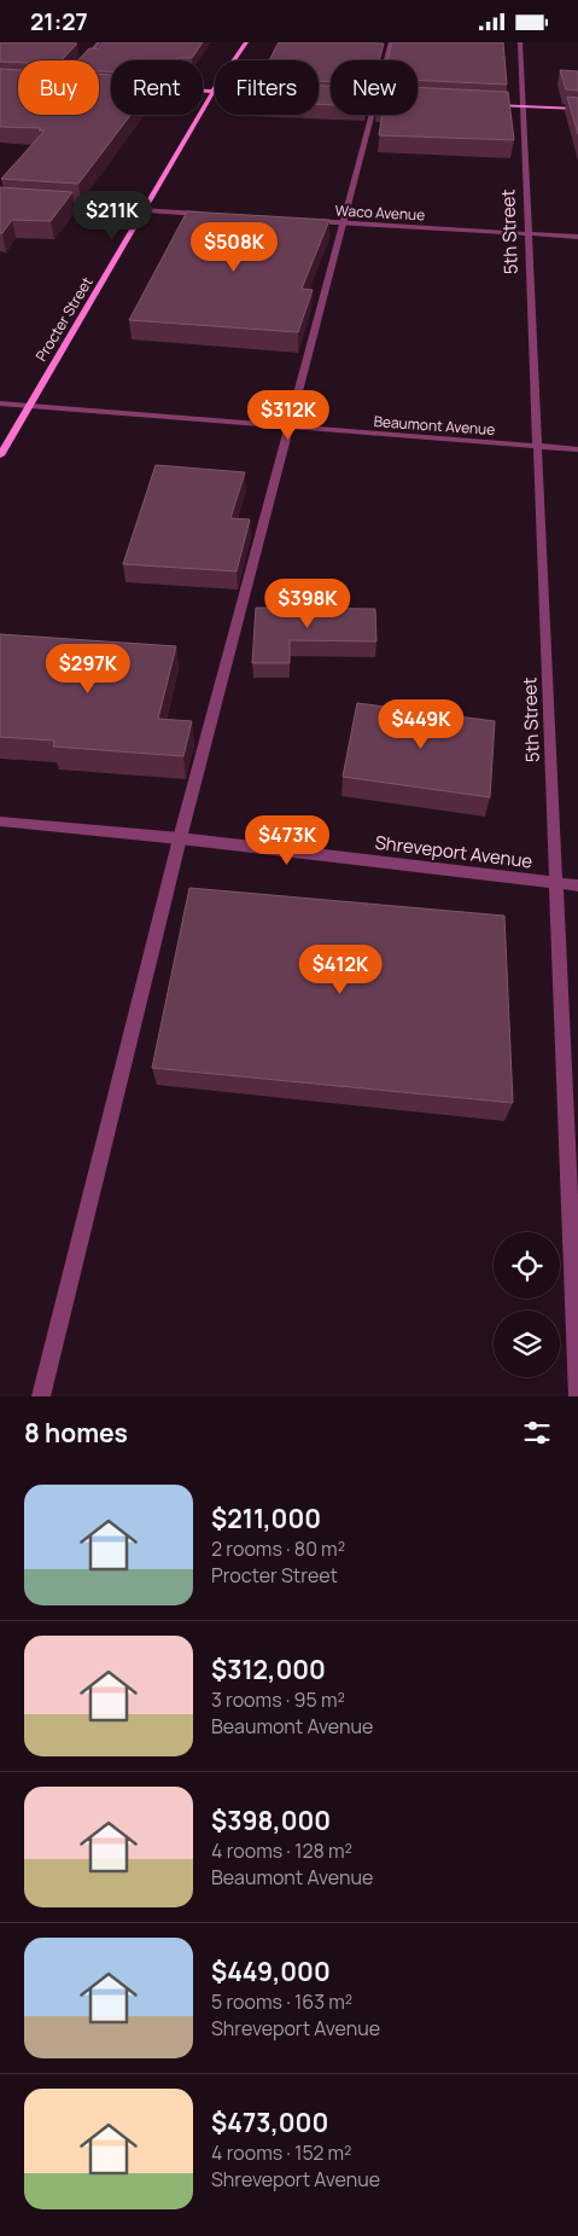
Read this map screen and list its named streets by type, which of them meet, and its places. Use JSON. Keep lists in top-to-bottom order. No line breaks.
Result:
{"streets":{"main road":["Procter Street"],"street":["Waco Avenue","5th Street","Beaumont Avenue","Shreveport Avenue"]},"crossings":[["Waco Avenue","5th Street"],["5th Street","Beaumont Avenue"],["5th Street","Shreveport Avenue"],["Procter Street","Beaumont Avenue"]],"page":{"status":"21:27","chip":["Buy","Rent","Filters","New"],"price":["$211K","$508K","$312K","$398K","$297K","$449K","$473K","$412K"],"heading":"8 homes","list":[{"name":"$211,000","note":"2 rooms · 80 m² · Procter Street"},{"name":"$312,000","note":"3 rooms · 95 m² · Beaumont Avenue"},{"name":"$398,000","note":"4 rooms · 128 m² · Beaumont Avenue"},{"name":"$449,000","note":"5 rooms · 163 m² · Shreveport Avenue"},{"name":"$473,000","note":"4 rooms · 152 m² · Shreveport Avenue"}]}}
